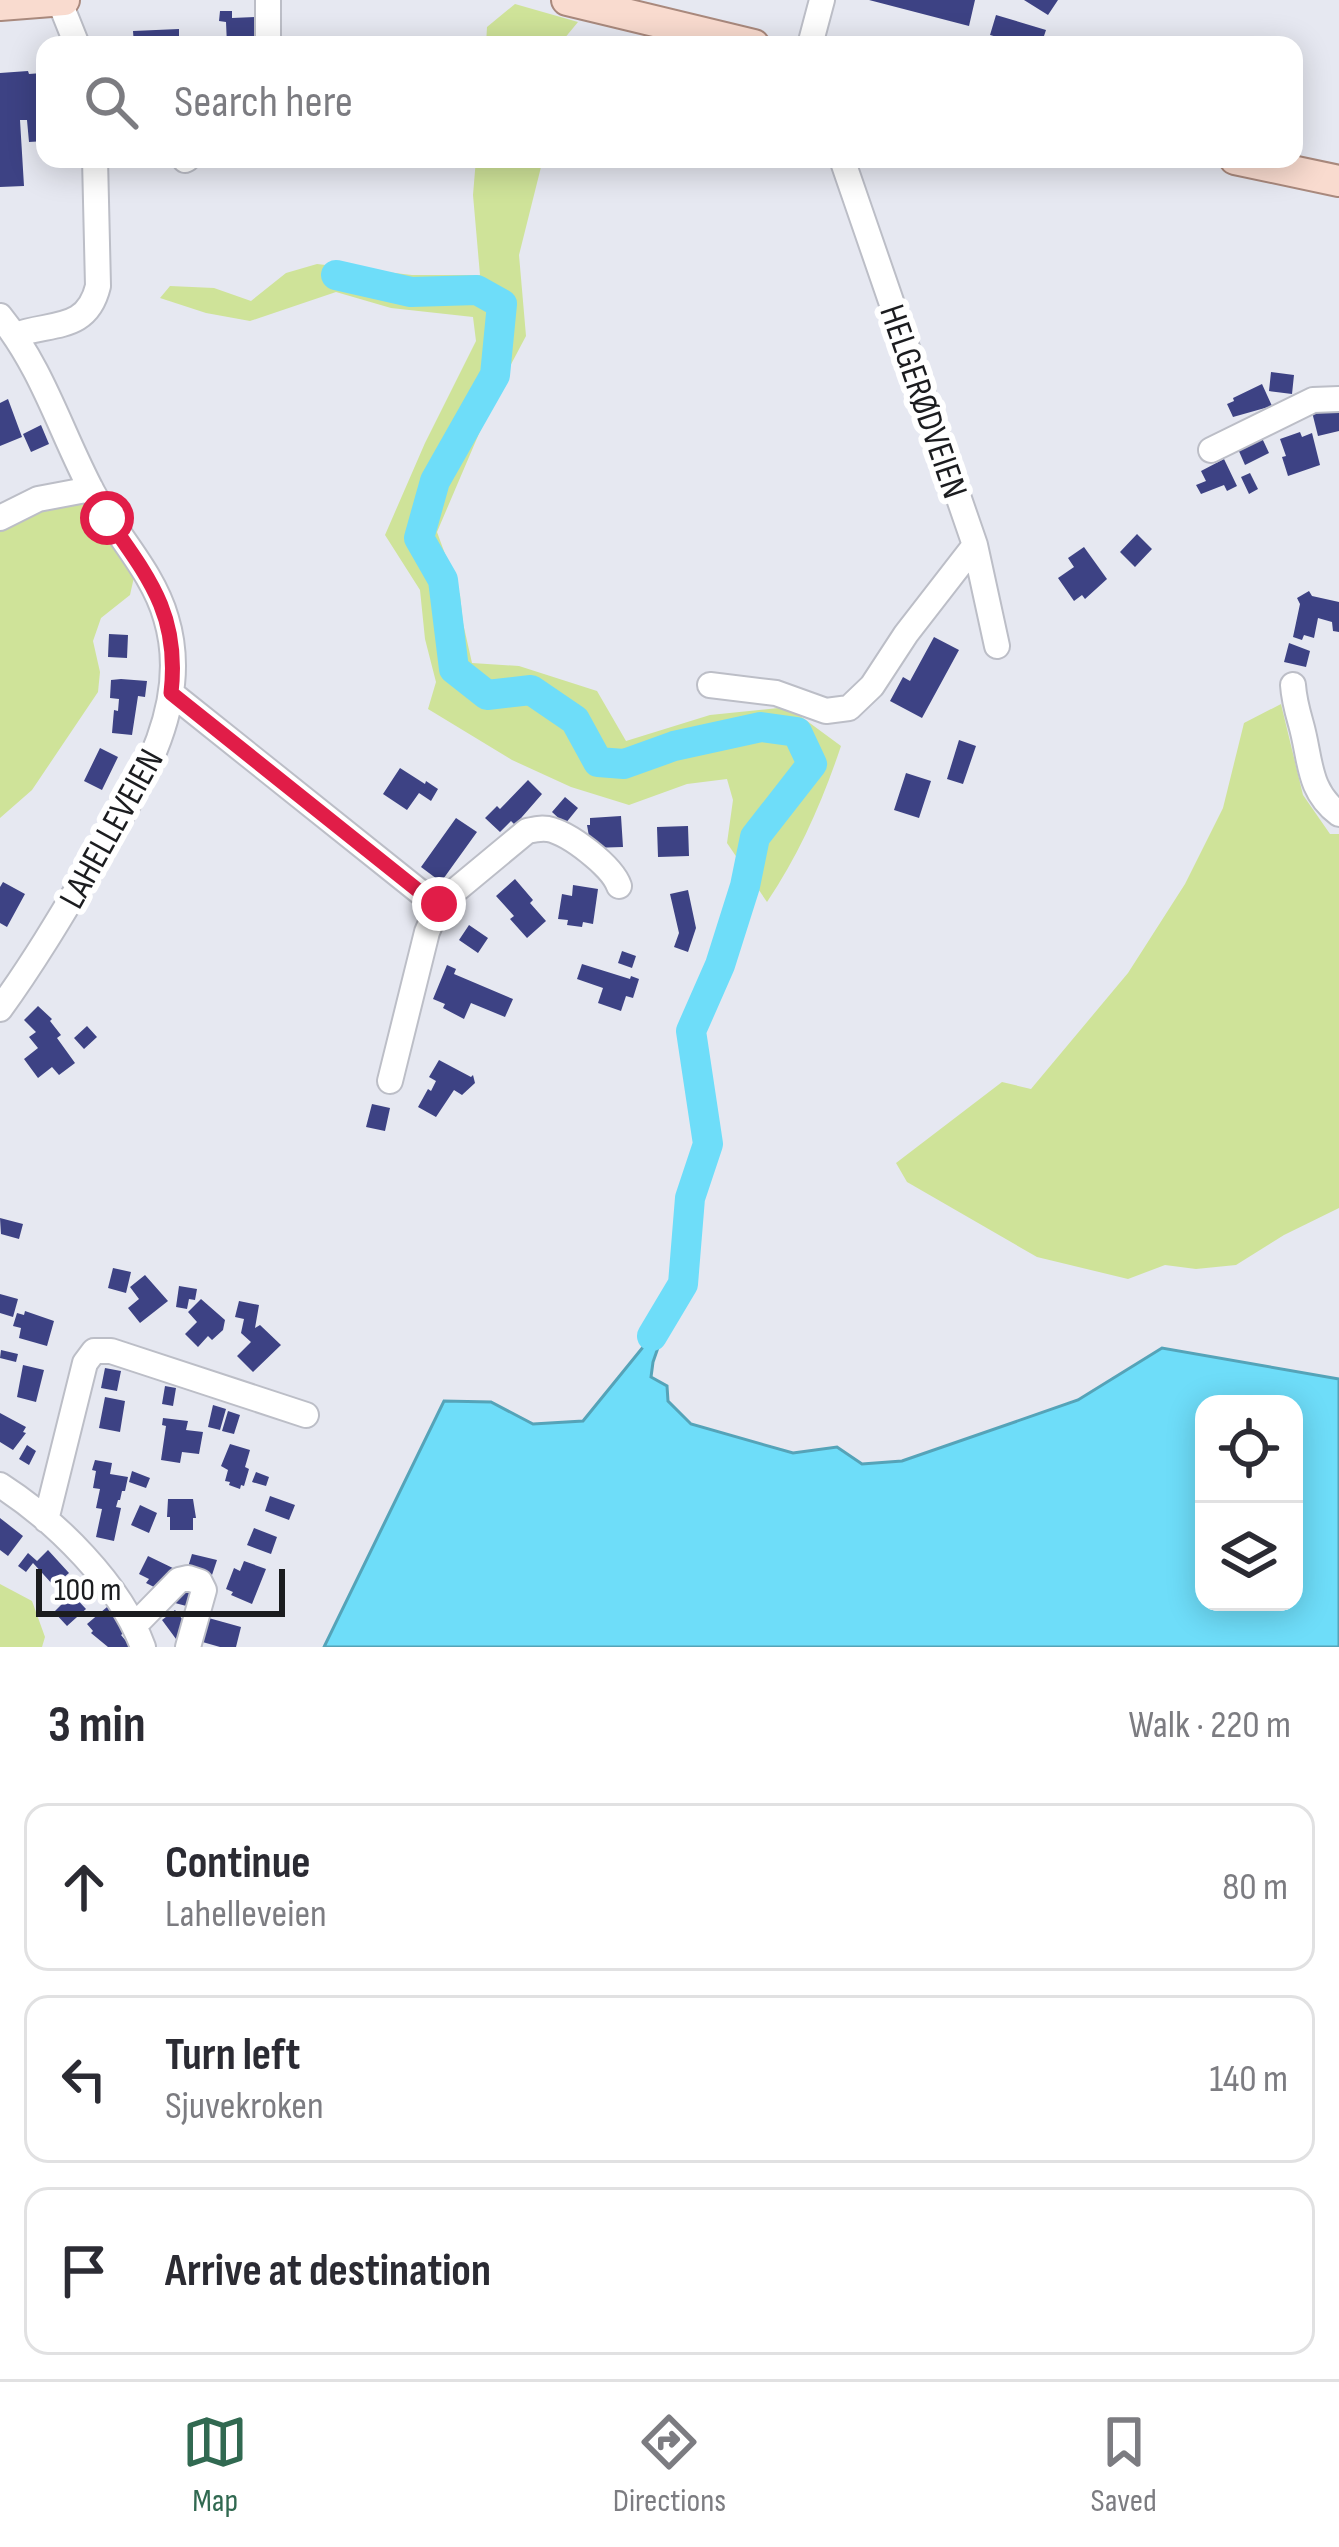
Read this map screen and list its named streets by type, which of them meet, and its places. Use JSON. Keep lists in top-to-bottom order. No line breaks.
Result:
{"streets":{"street":["HELGERØDVEIEN","LAHELLEVEIEN"]},"scale_bar":"100 m","page":{"search":"Search here","scale":"100 m","heading":["3 min","Walk · 220 m"],"list":[["Continue","Lahelleveien","80 m"],["Turn left","Sjuvekroken","140 m"],"Arrive at destination"],"nav":["Map","Directions","Saved"]}}
